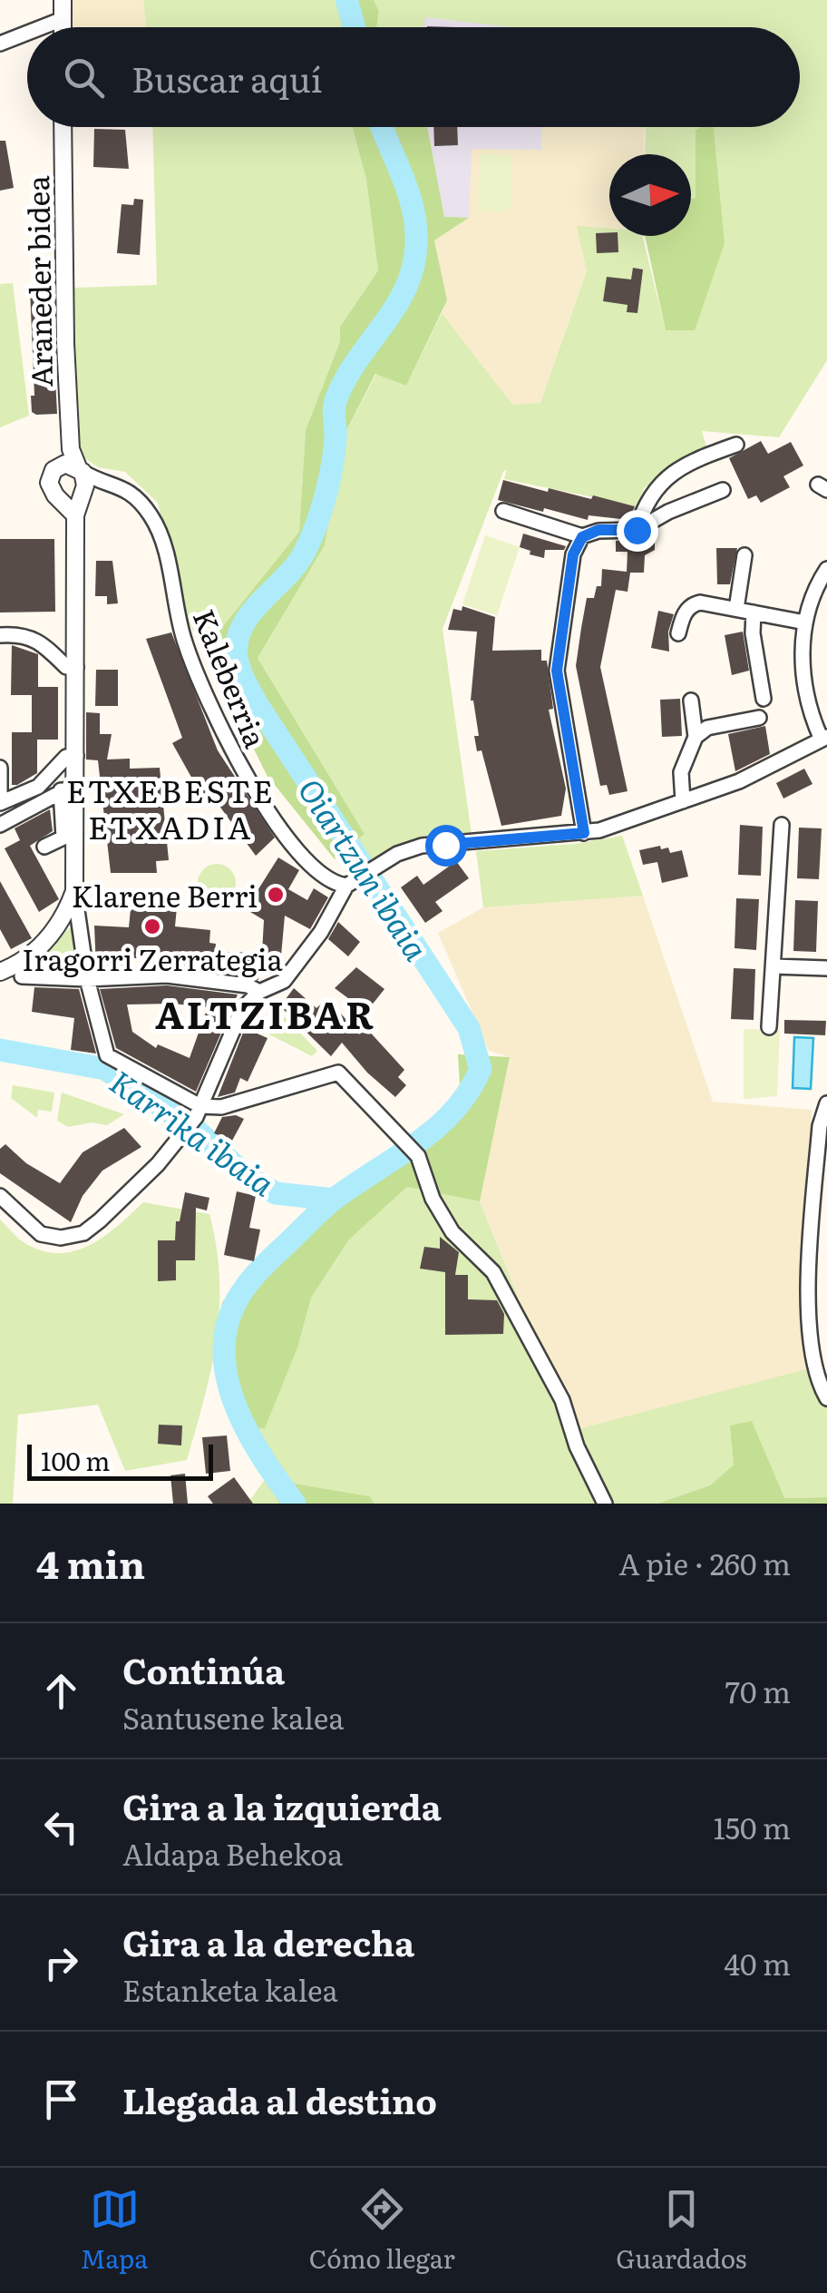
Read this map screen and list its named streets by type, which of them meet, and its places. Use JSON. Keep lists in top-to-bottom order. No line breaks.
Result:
{"streets":{"street":["Araneder bidea","Kaleberria"]},"crossings":[["Araneder bidea","Kaleberria"]],"districts":["ETXEBESTE ETXADIA","ALTZIBAR"],"water":["Oiartzun ibaia","Karrika ibaia"],"places":["Klarene Berri","Iragorri Zerrategia"],"scale_bar":"100 m","north":"right","page":{"search":"Buscar aquí","scale":"100 m","heading":["4 min","A pie · 260 m"],"list":[["Continúa","Santusene kalea","70 m"],["Gira a la izquierda","Aldapa Behekoa","150 m"],["Gira a la derecha","Estanketa kalea","40 m"],"Llegada al destino"],"nav":["Mapa","Cómo llegar","Guardados"]}}
